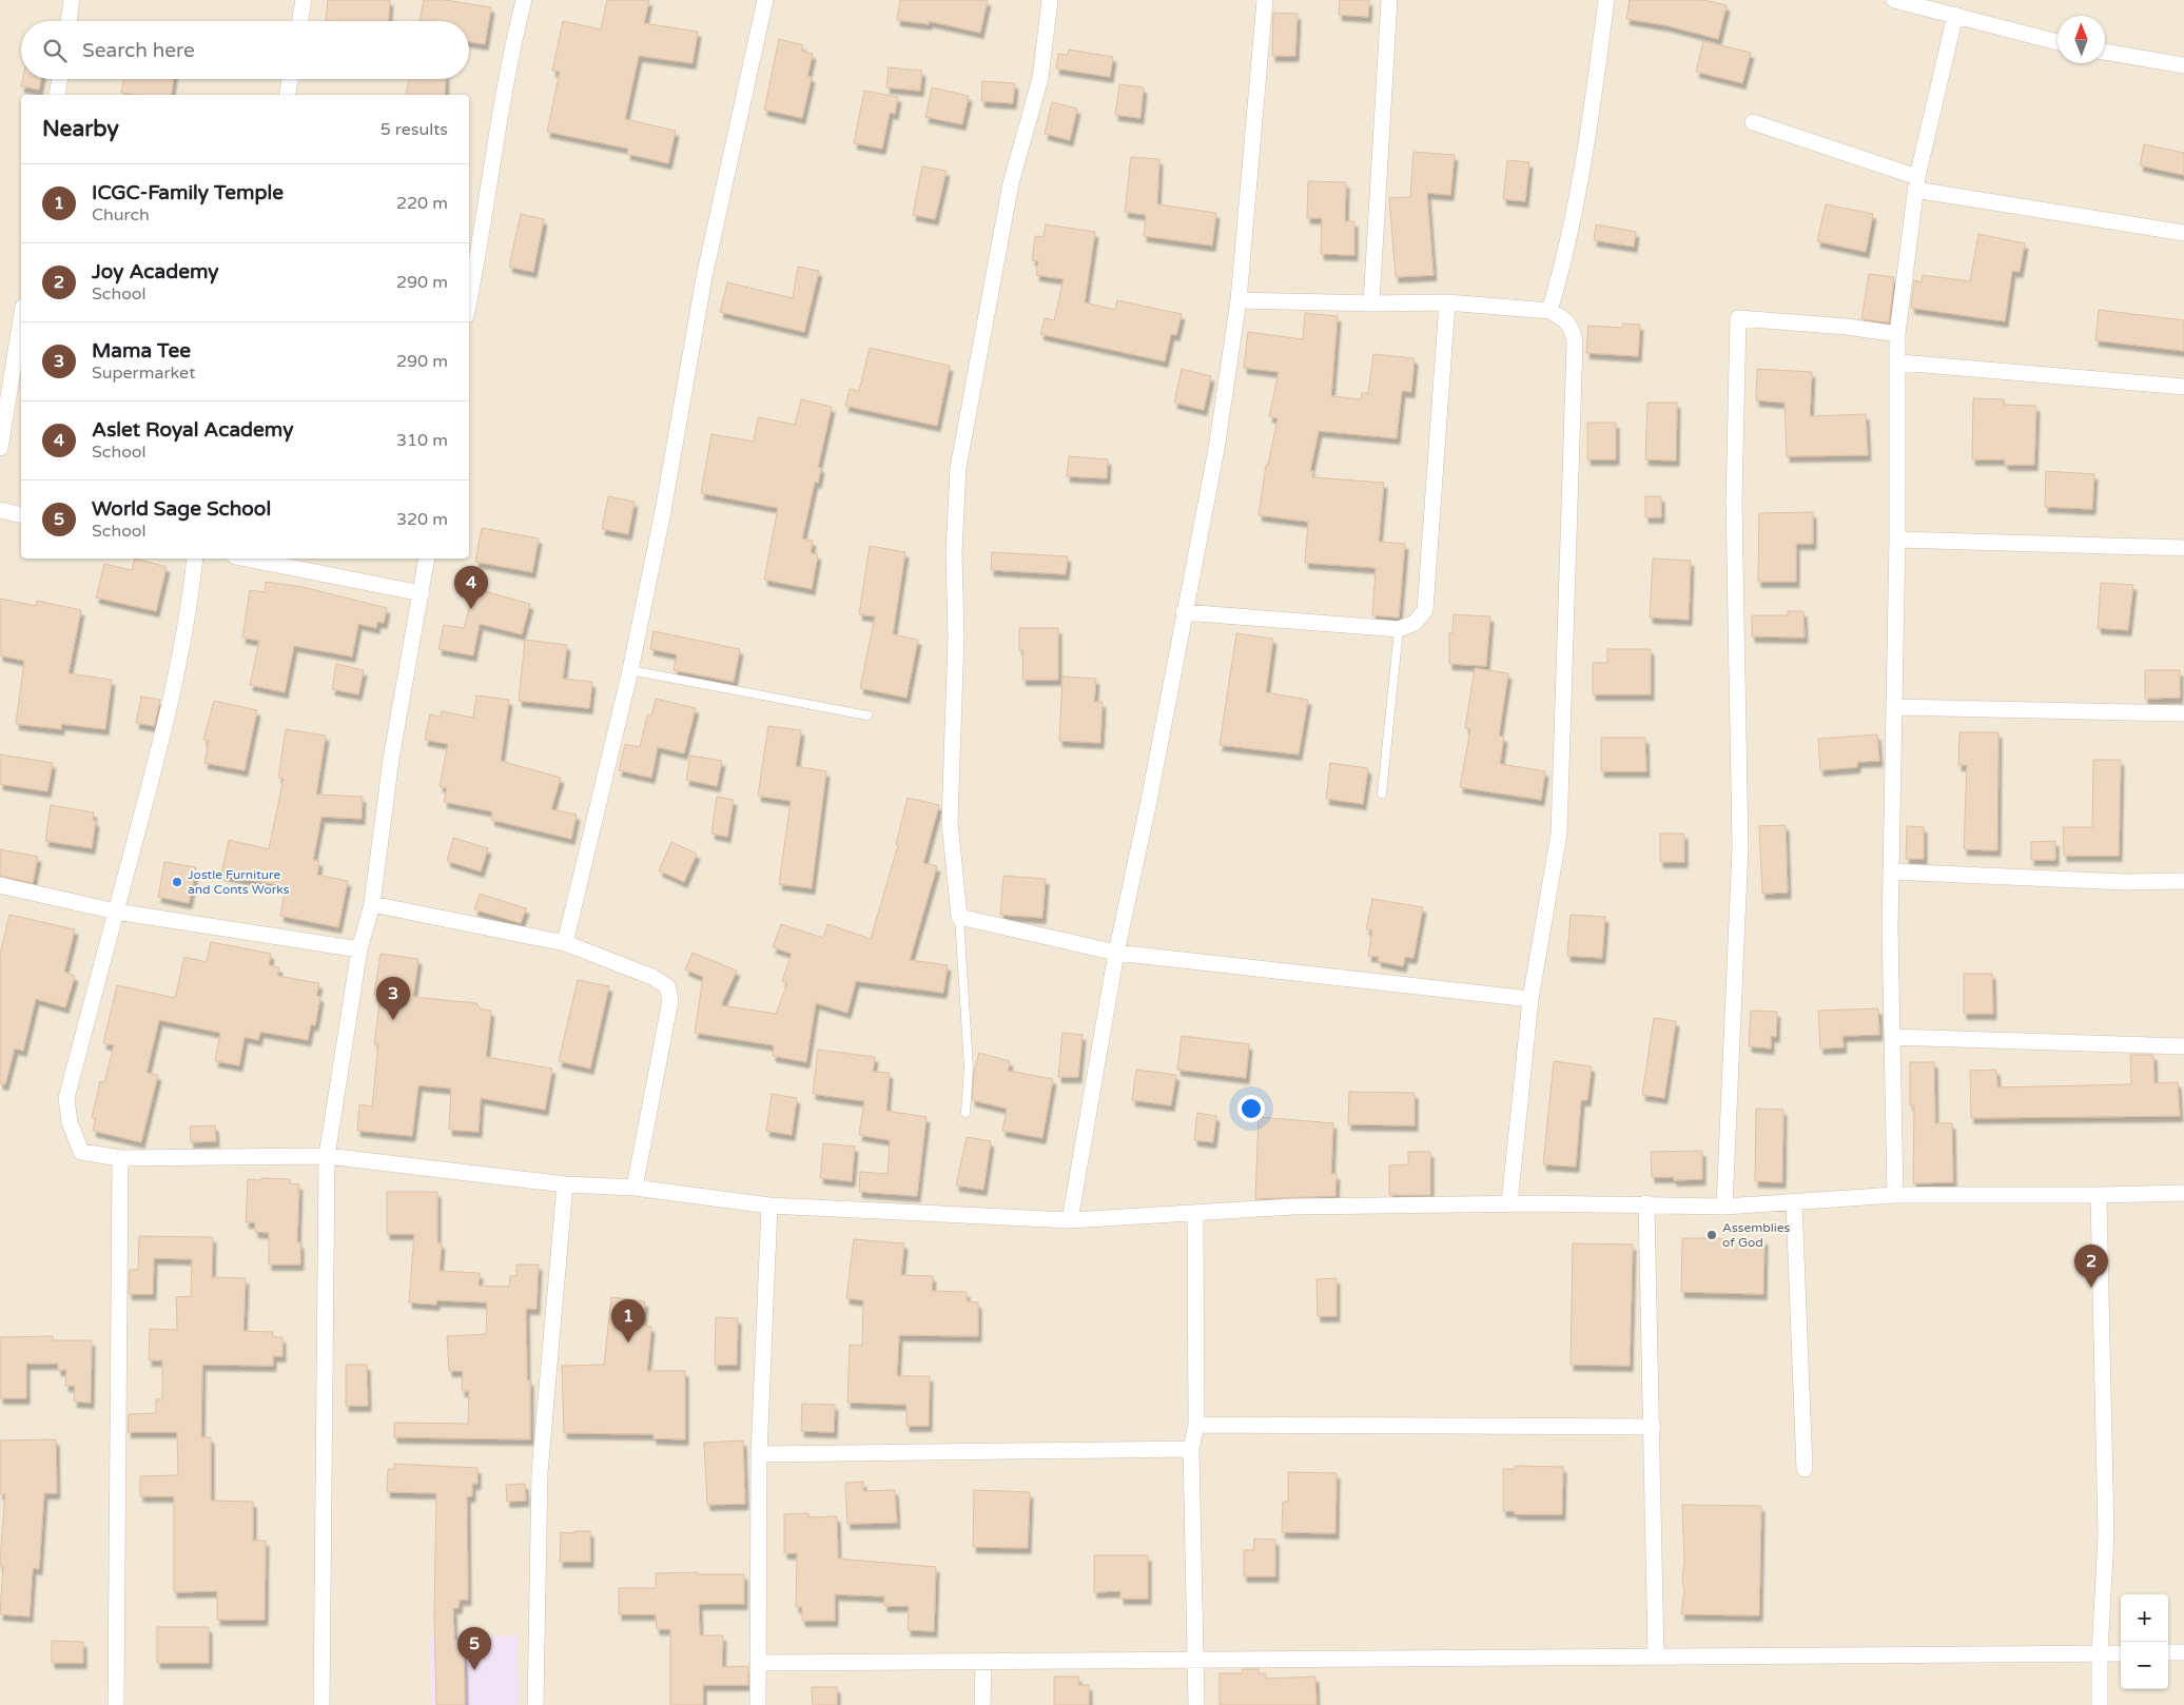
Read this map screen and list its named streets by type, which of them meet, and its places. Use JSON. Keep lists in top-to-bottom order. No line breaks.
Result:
{"places":["Jostle Furniture and Conts Works","Assemblies of God"],"north":"top","page":{"search":"Search here","heading":["Nearby","5 results"],"list":[{"mark":"1","name":"ICGC-Family Temple","note":"Church","value":"220 m"},{"mark":"2","name":"Joy Academy","note":"School","value":"290 m"},{"mark":"3","name":"Mama Tee","note":"Supermarket","value":"290 m"},{"mark":"4","name":"Aslet Royal Academy","note":"School","value":"310 m"},{"mark":"5","name":"World Sage School","note":"School","value":"320 m"}],"pins":["4","3","2","1","5"],"map_buttons":["+","−"]}}
